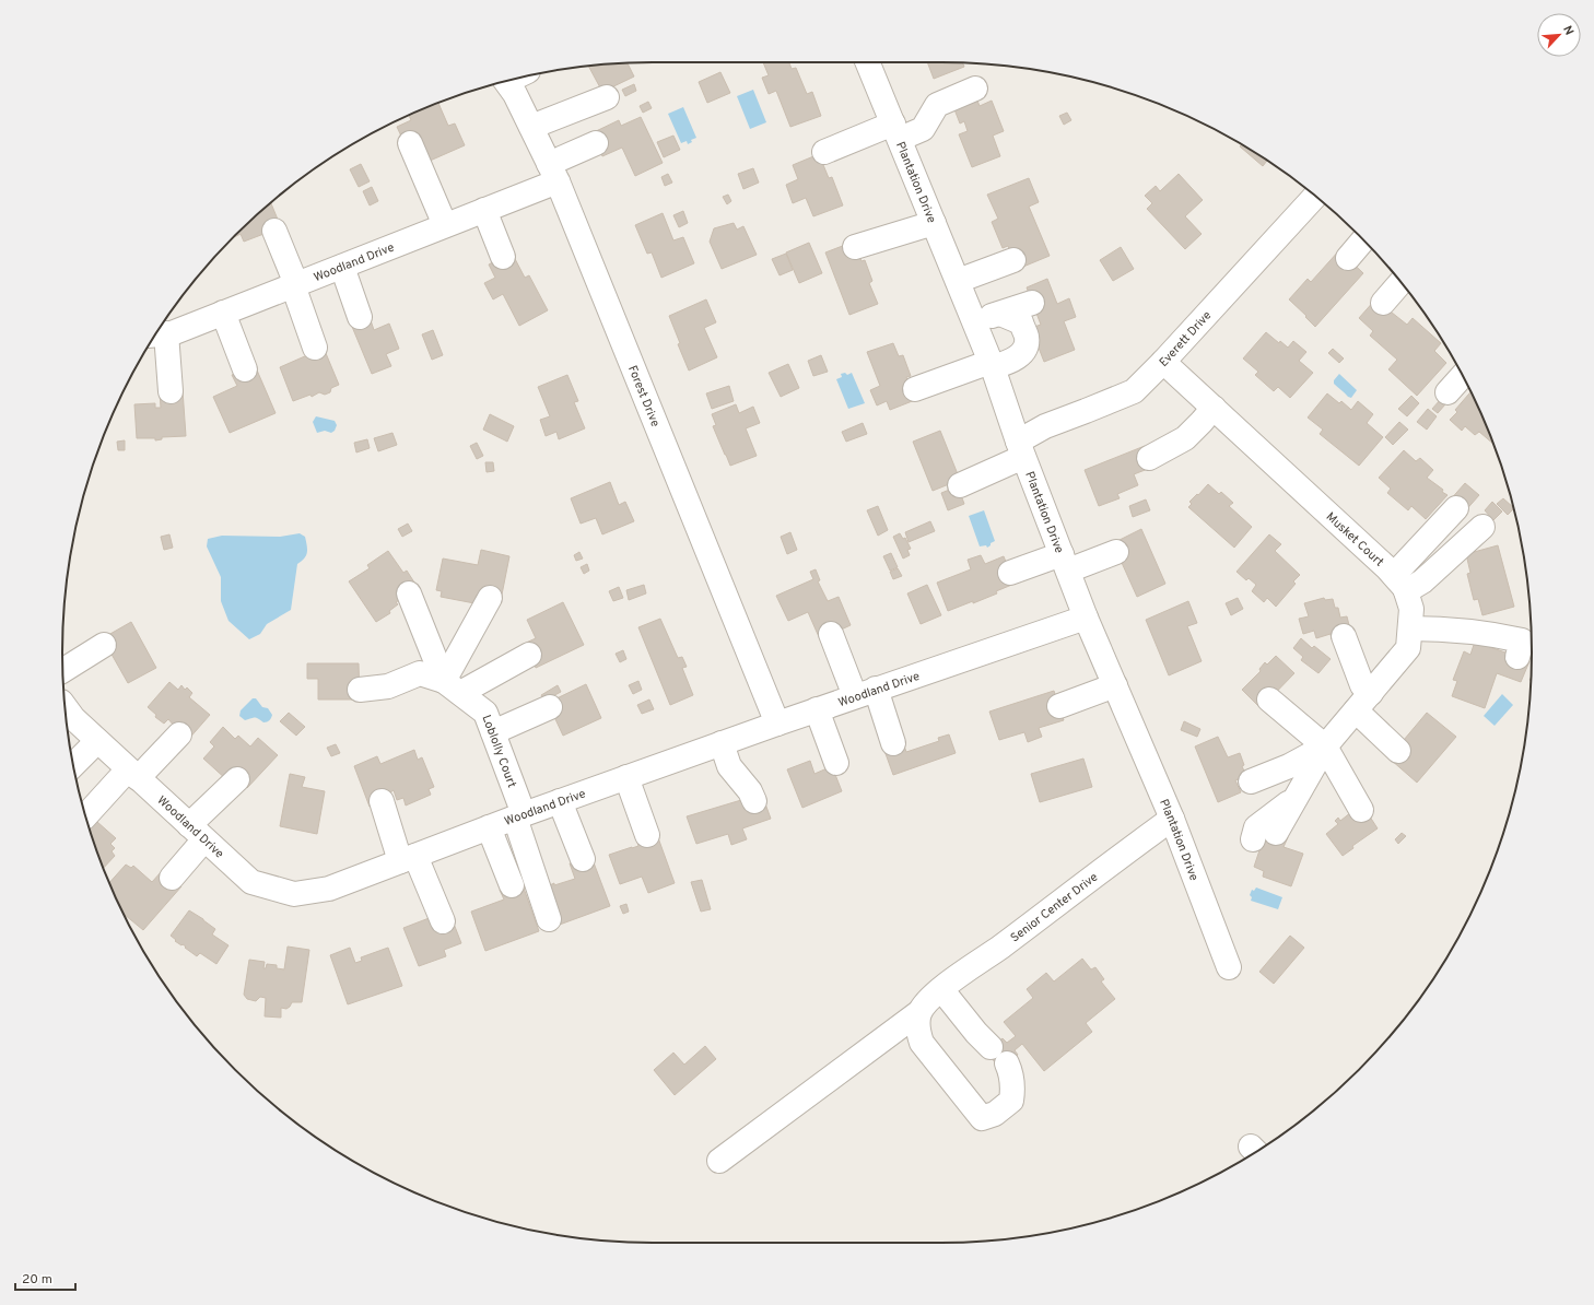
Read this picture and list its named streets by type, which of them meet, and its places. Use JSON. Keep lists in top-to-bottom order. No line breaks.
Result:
{"streets":{"street":["Plantation Drive","Woodland Drive","Everett Drive","Forest Drive","Musket Court","Loblolly Court","Senior Center Drive"]},"crossings":[["Plantation Drive","Woodland Drive"],["Plantation Drive","Everett Drive"],["Plantation Drive","Senior Center Drive"],["Woodland Drive","Forest Drive"],["Woodland Drive","Loblolly Court"],["Everett Drive","Musket Court"]],"scale_bar":"20 m","north":"top right"}
